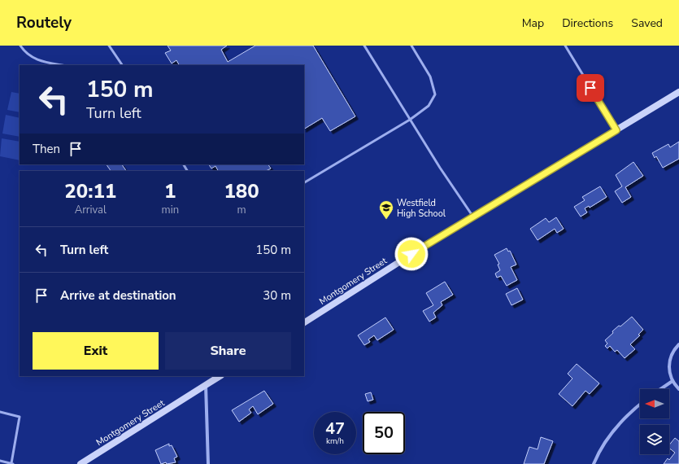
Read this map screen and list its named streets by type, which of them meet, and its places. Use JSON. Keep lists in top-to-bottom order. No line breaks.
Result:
{"streets":{"main road":["Montgomery Street"]},"places":{"school or university":["Westfield High School"]},"north":"left","page":{"header":"Routely","nav":["Map","Directions","Saved"],"turn":["150 m","Turn left"],"then":"Then","eta":["20:11","Arrival","1","min","180","m"],"list":[{"name":"Turn left","value":"150 m"},{"name":"Arrive at destination","value":"30 m"}],"buttons":["Exit","Share"],"speed":"47 km/h","limit":"50"}}
